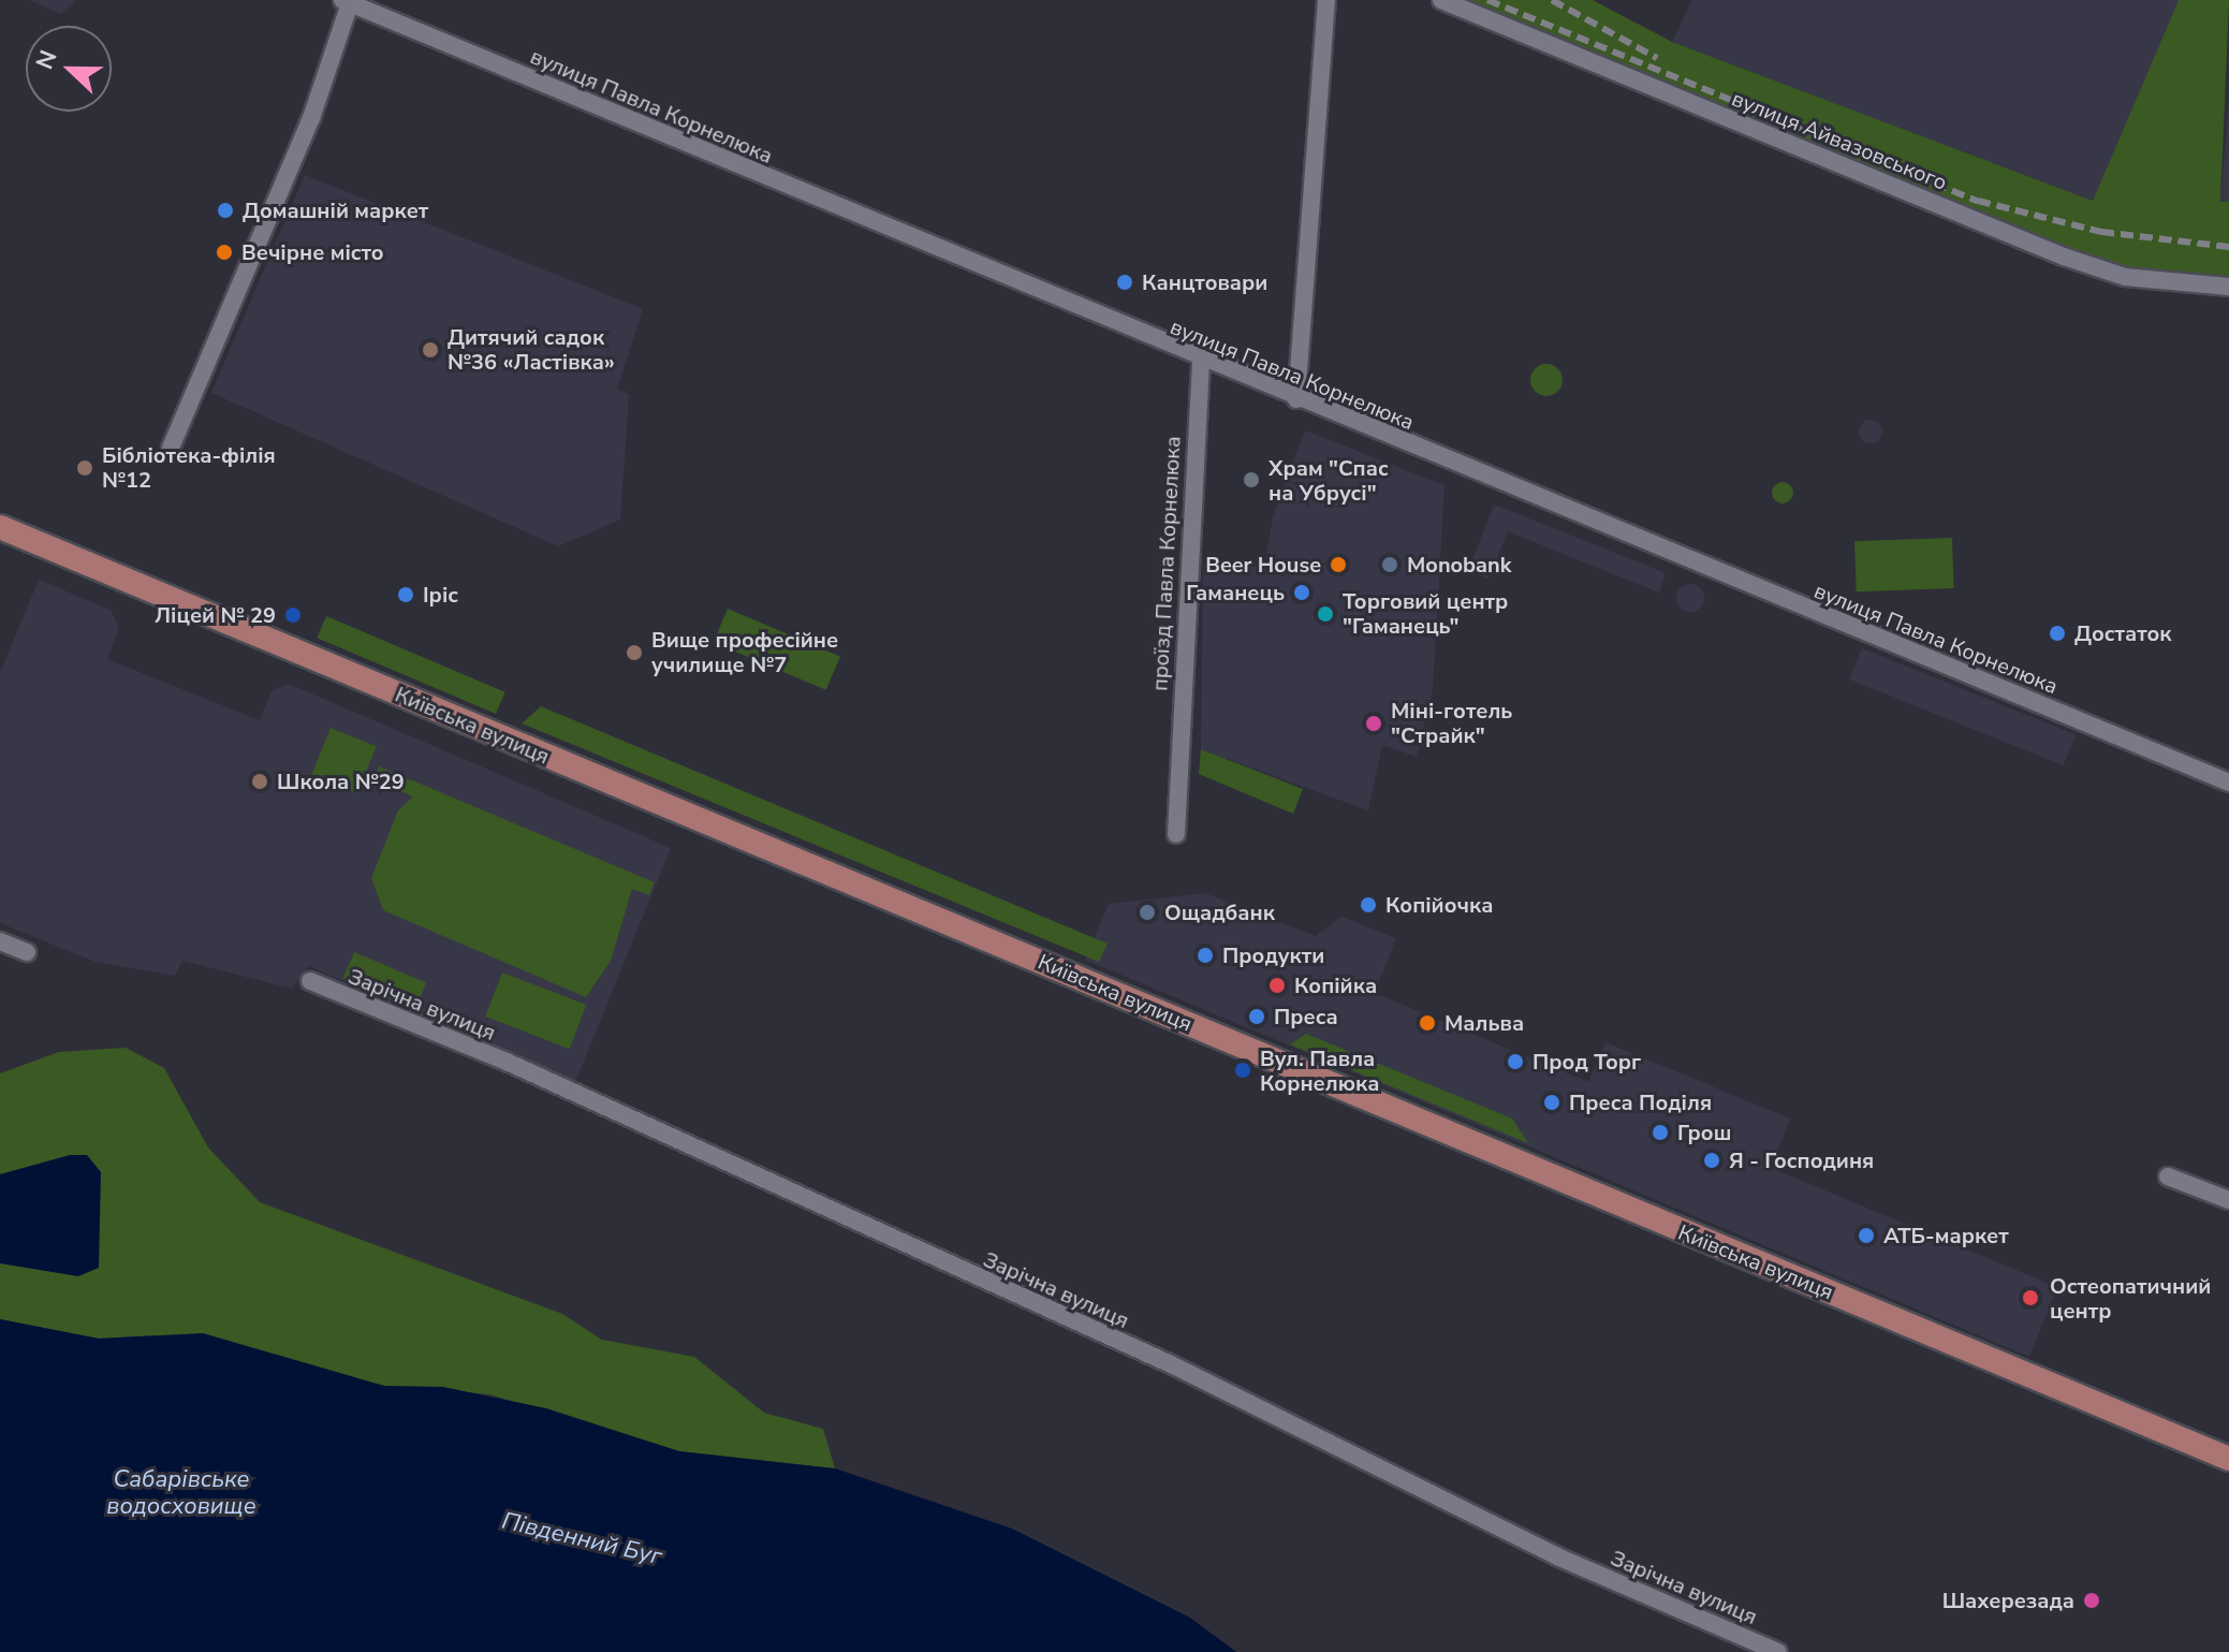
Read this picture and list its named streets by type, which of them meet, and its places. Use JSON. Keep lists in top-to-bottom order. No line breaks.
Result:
{"streets":{"main road":["Київська вулиця"],"street":["вулиця Павла Корнелюка","вулиця Айвазовського","проїзд Павла Корнелюка","Зарічна вулиця"]},"crossings":[["вулиця Павла Корнелюка","проїзд Павла Корнелюка"]],"water":["Сабарівське водосховище","Південний Буг"],"places":["Домашній маркет","Вечірне місто","Канцтовари","Дитячий садок №36 «Ластівка»","Бібліотека-філія №12","Храм \"Спас на Убрусі\"","Beer House","Monobank","Гаманець","Іріс","Торговий центр \"Гаманець\"","Ліцей № 29","Достаток","Вище професійне училище №7","Міні-готель \"Страйк\"","Школа №29","Копійочка","Ощадбанк","Продукти","Копійка","Преса","Мальва","Прод Торг","Вул. Павла Корнелюка","Преса Поділя","Грош","Я - Господиня","АТБ-маркет","Остеопатичний центр","Шахерезада"],"north":"left"}
